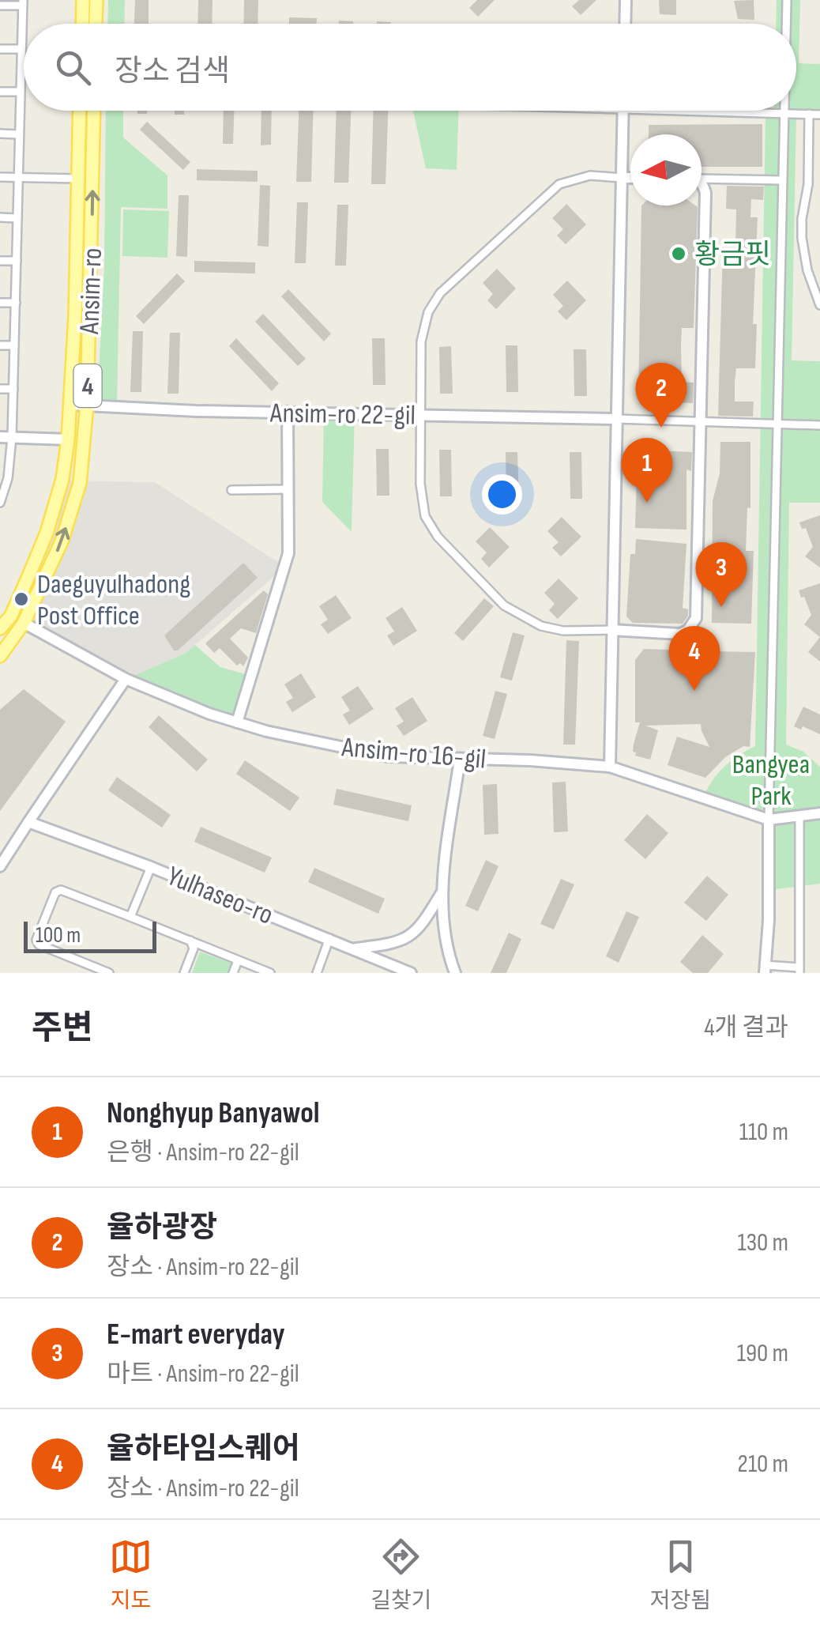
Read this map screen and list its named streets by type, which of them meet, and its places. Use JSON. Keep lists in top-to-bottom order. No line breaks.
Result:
{"streets":{"main road":["Ansim-ro","4","Ansim-ro 22-gil","Ansim-ro 16-gil","Yulhaseo-ro"]},"crossings":[["Ansim-ro","Ansim-ro 22-gil"],["Ansim-ro","Ansim-ro 16-gil"]],"parks":["Bangyea Park"],"places":["황금핏","Daeguyulhadong Post Office"],"scale_bar":"100 m","north":"left","page":{"search":"장소 검색","pins":["2","1","3","4"],"scale":"100 m","heading":["주변","4개 결과"],"list":[{"mark":"1","name":"Nonghyup Banyawol","note":"은행 · Ansim-ro 22-gil","value":"110 m"},{"mark":"2","name":"율하광장","note":"장소 · Ansim-ro 22-gil","value":"130 m"},{"mark":"3","name":"E-mart everyday","note":"마트 · Ansim-ro 22-gil","value":"190 m"},{"mark":"4","name":"율하타임스퀘어","note":"장소 · Ansim-ro 22-gil","value":"210 m"}],"nav":["지도","길찾기","저장됨"]}}
